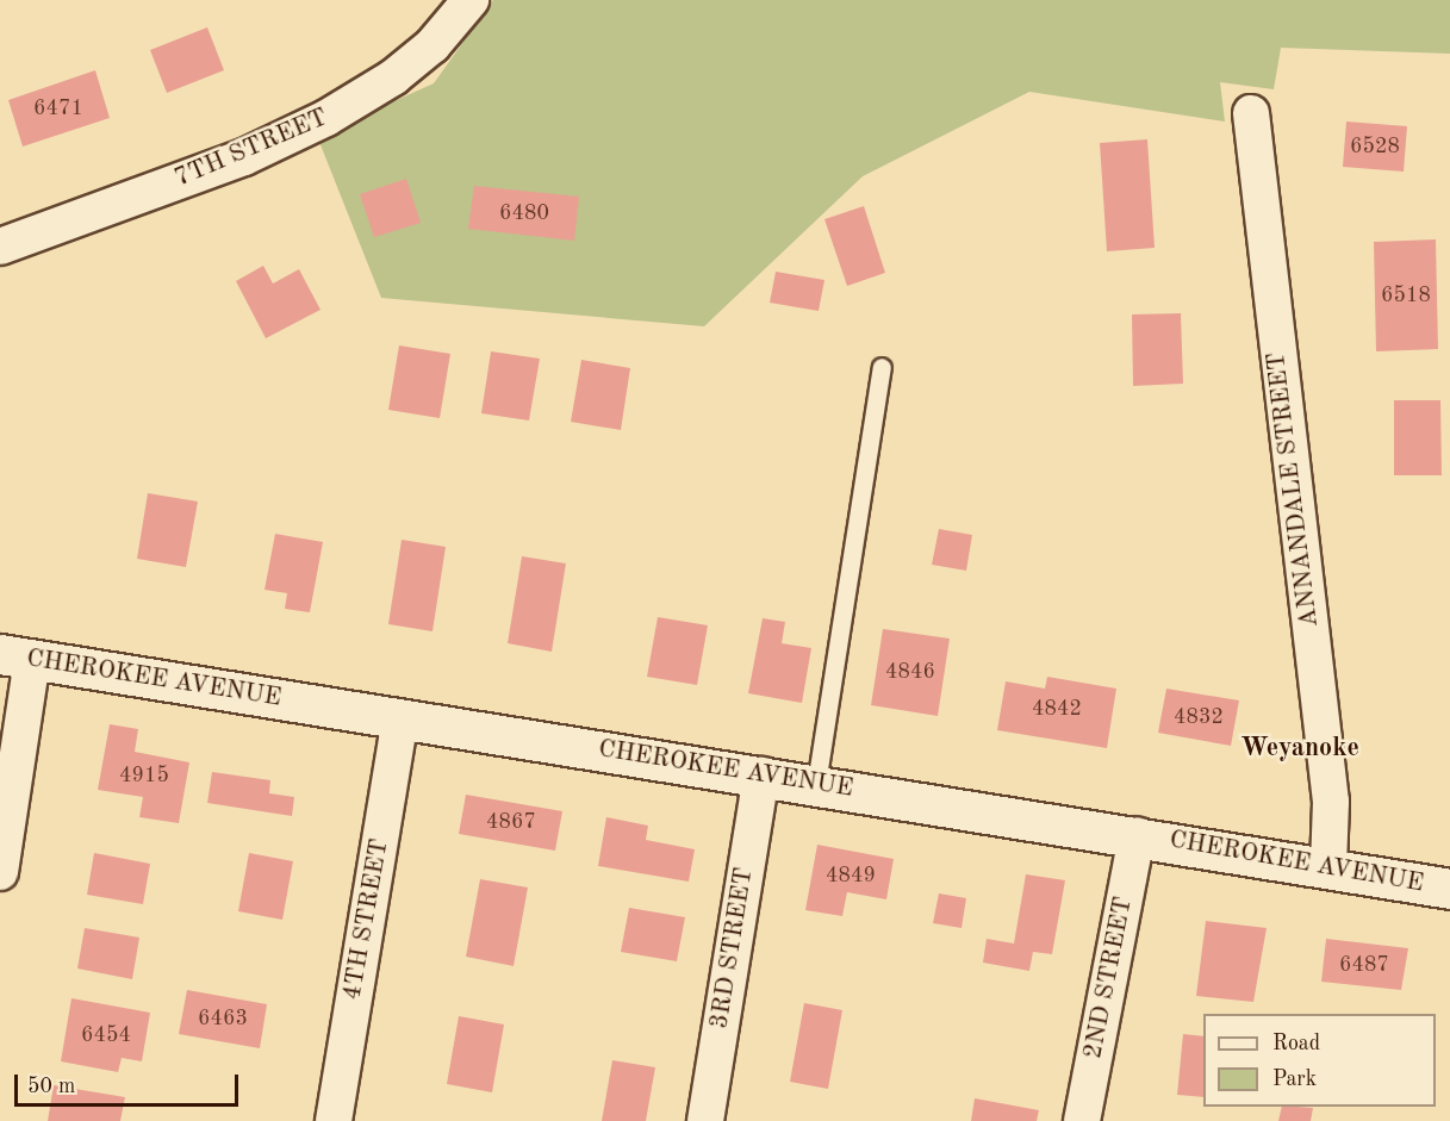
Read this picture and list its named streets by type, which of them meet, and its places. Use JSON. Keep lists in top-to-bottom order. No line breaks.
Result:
{"streets":{"street":["7TH STREET","ANNANDALE STREET","CHEROKEE AVENUE","4TH STREET","3RD STREET","2ND STREET"]},"crossings":[["ANNANDALE STREET","CHEROKEE AVENUE"],["CHEROKEE AVENUE","4TH STREET"],["CHEROKEE AVENUE","3RD STREET"],["CHEROKEE AVENUE","2ND STREET"]],"districts":["Weyanoke"],"house_numbers":["6471","6528","6480","6518","4846","4842","4832","4915","4867","4849","6487","6463","6454"],"legend":["Road","Park"],"scale_bar":"50 m"}
